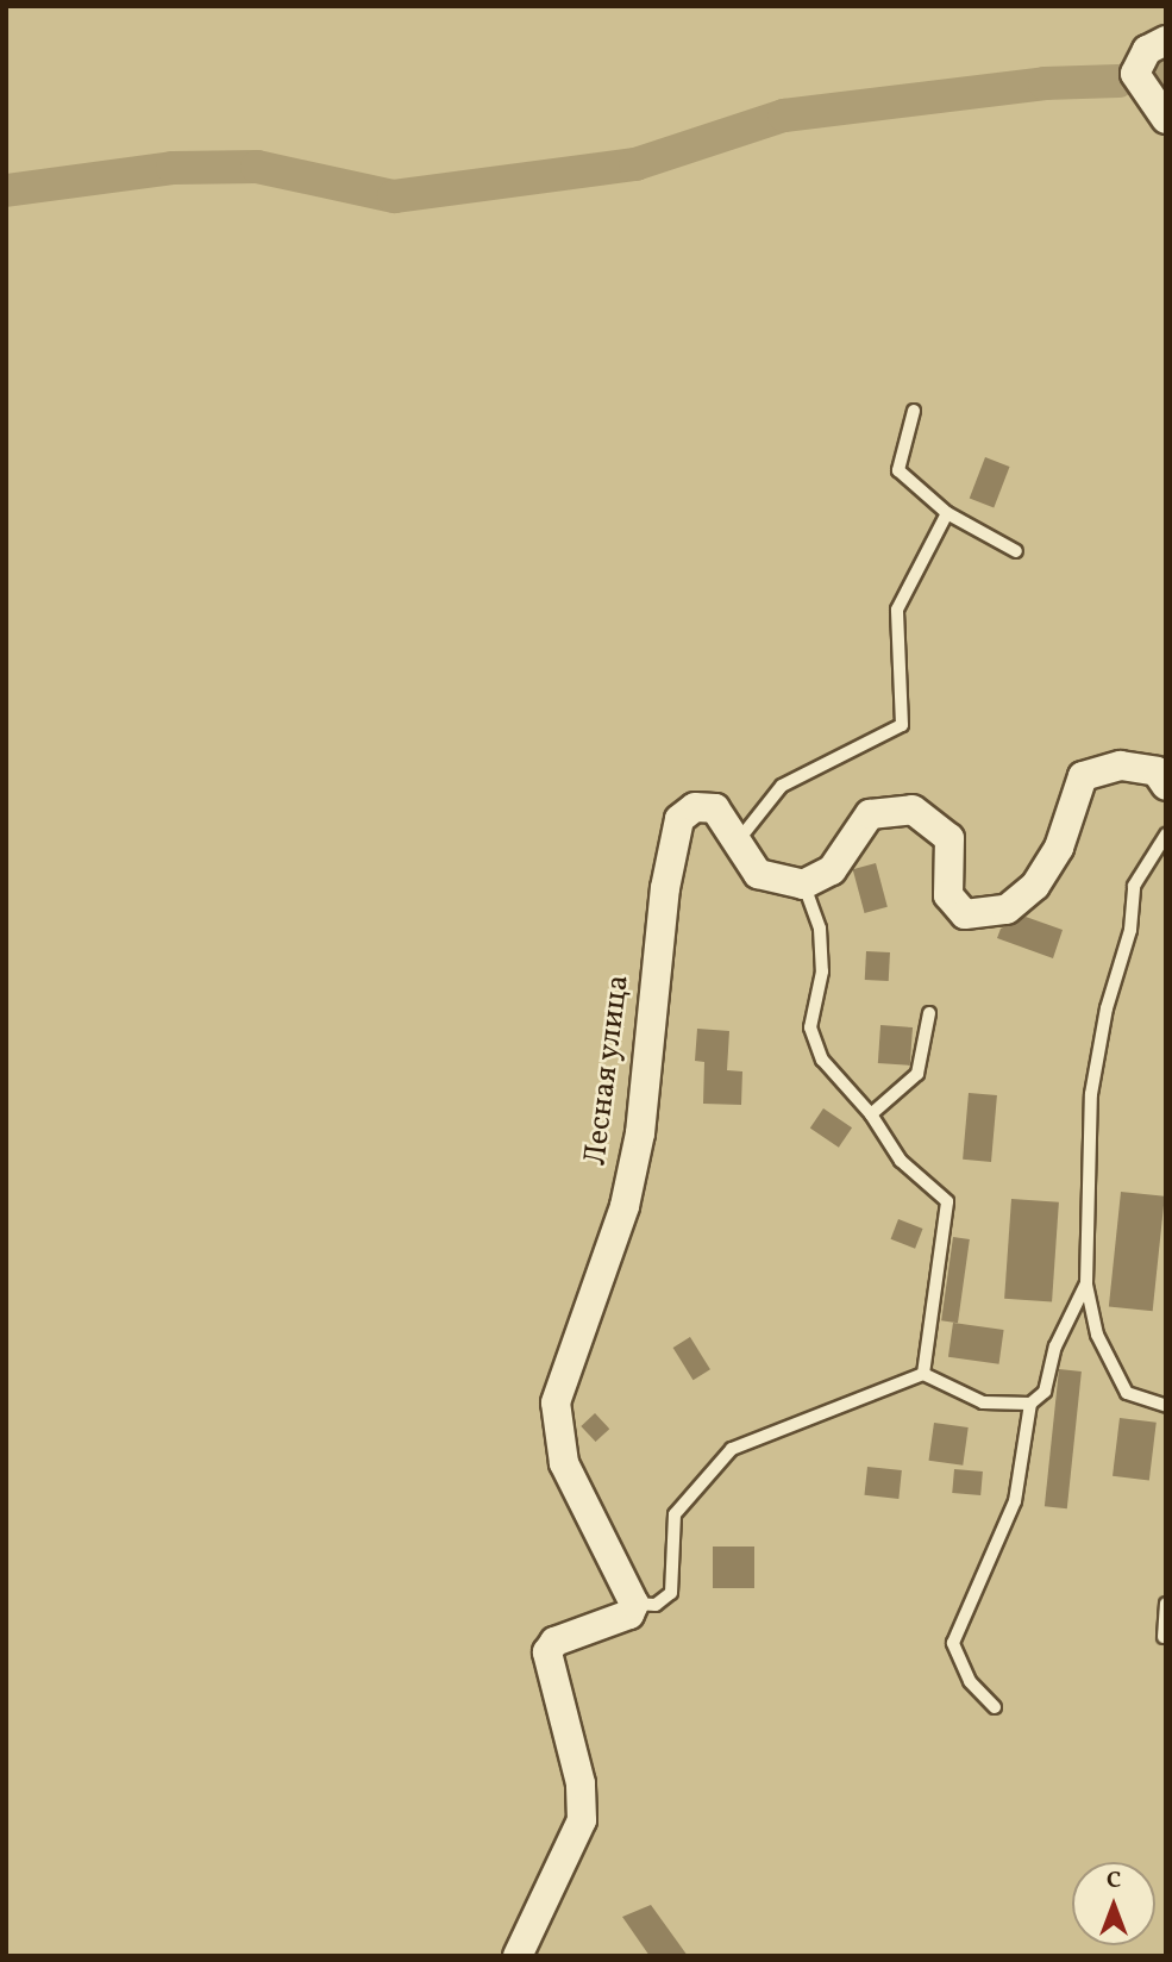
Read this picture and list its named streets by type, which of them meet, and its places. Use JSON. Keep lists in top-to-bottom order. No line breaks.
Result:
{"streets":{"street":["Лесная улица"]},"north":"top"}
